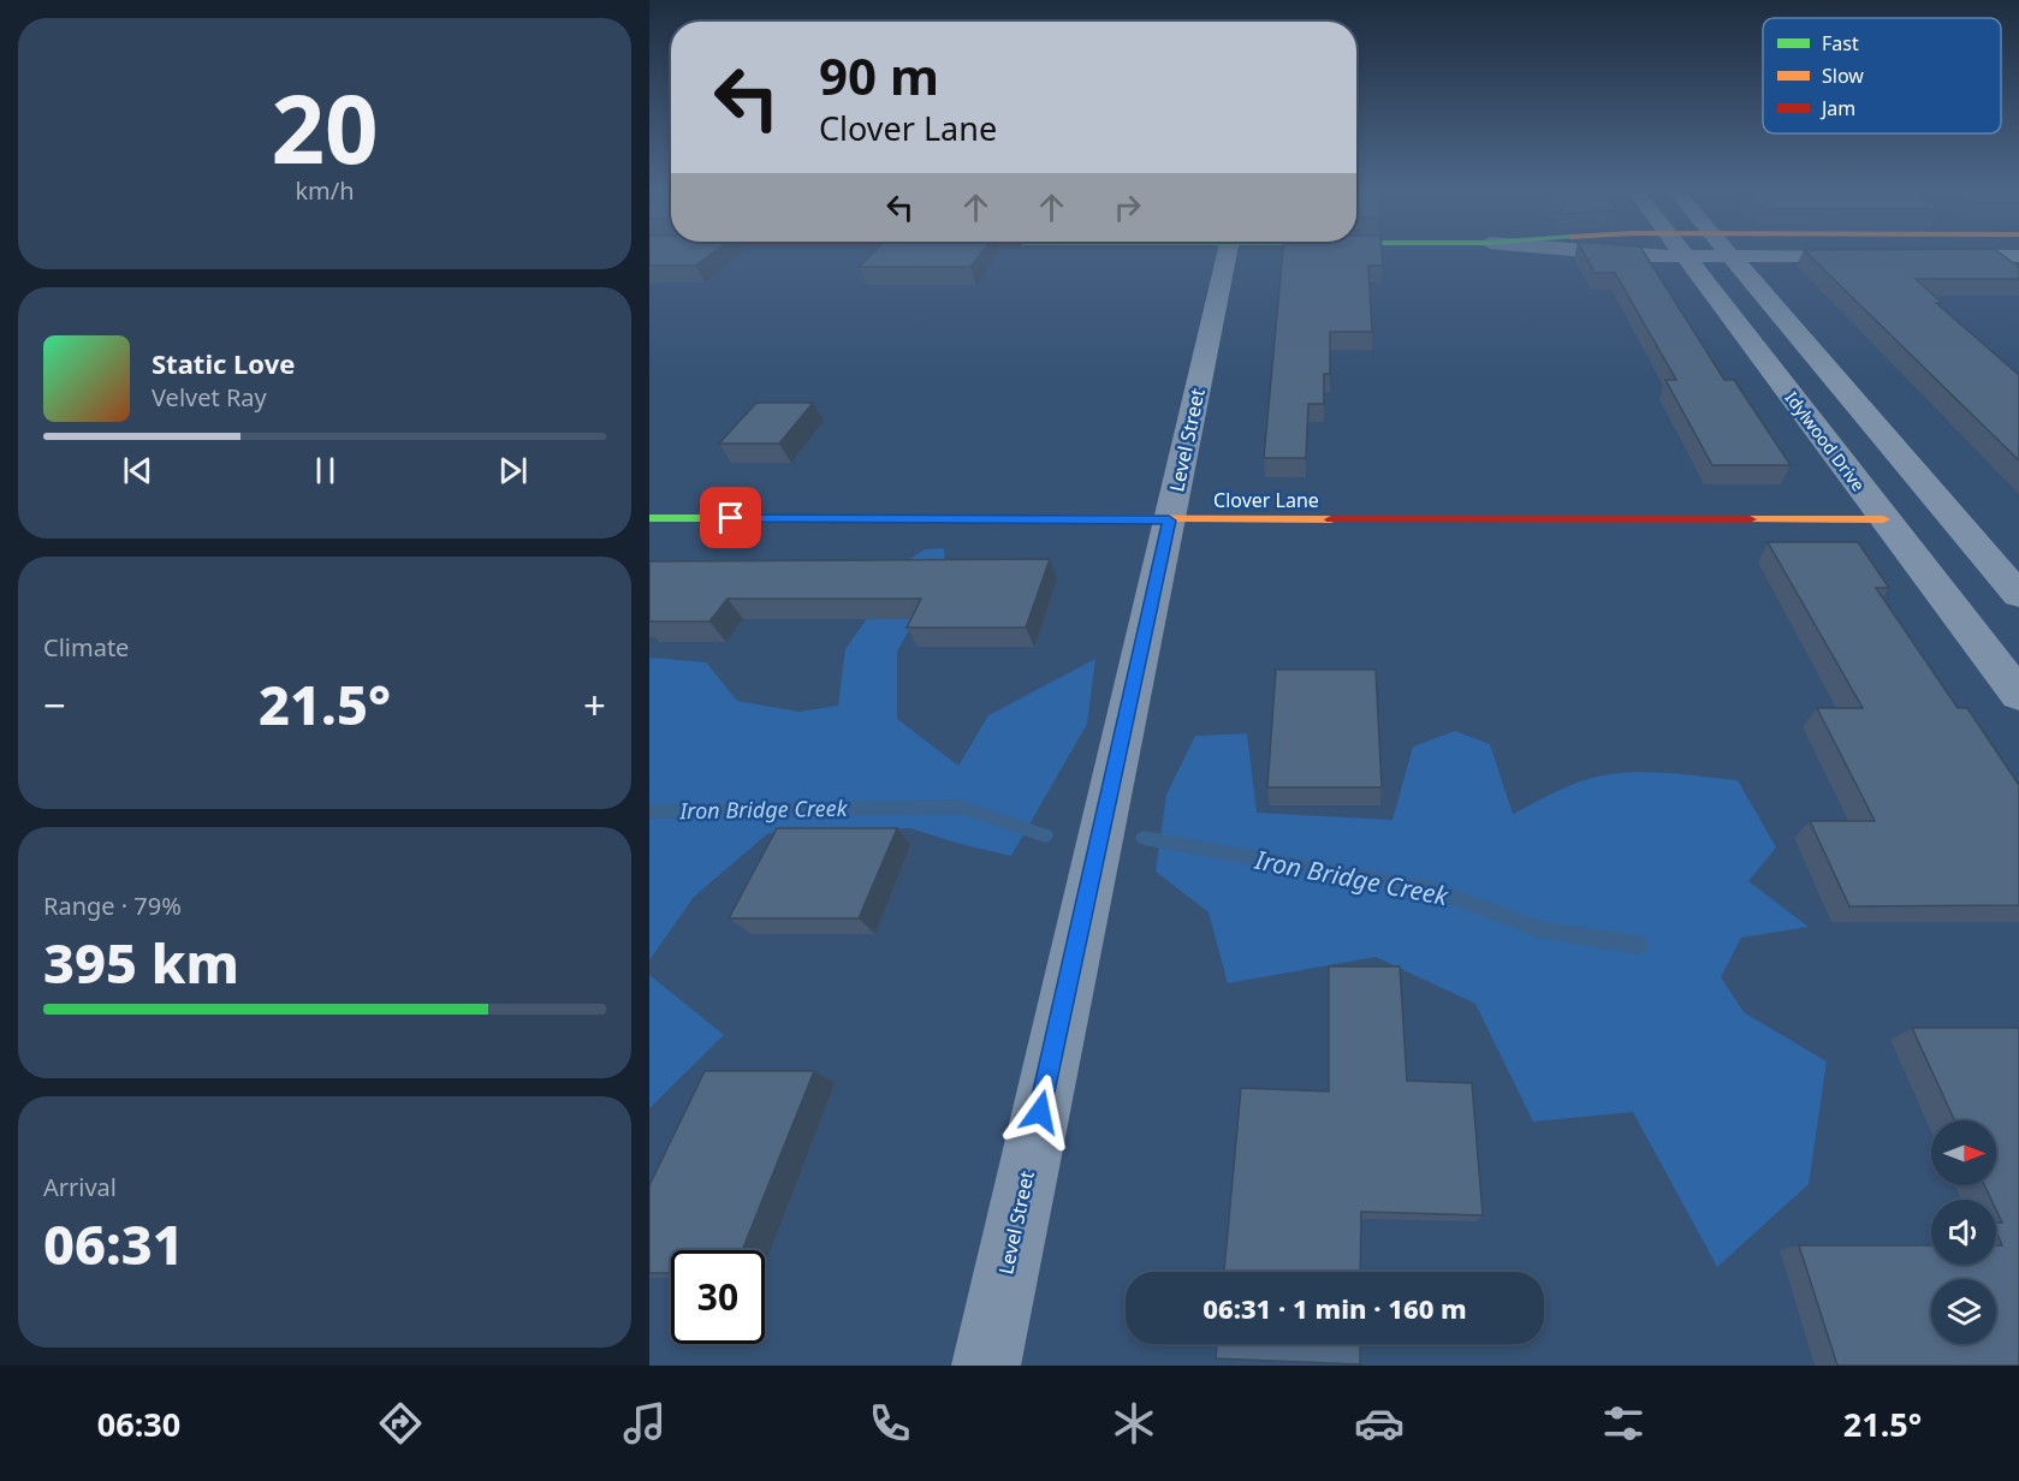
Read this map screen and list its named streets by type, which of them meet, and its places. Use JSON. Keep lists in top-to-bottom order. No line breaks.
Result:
{"streets":{"street":["Level Street","Idylwood Drive","Clover Lane"]},"crossings":[["Level Street","Clover Lane"],["Idylwood Drive","Clover Lane"]],"water":["Iron Bridge Creek"],"legend":["Fast","Slow","Jam"],"north":"right","page":{"tile":[["20","km/h"],"Climate",["Range · 79%","395 km"],["Arrival","06:31"]],"turn":["90 m","Clover Lane"],"song":["Static Love","Velvet Ray"],"heat":["−","21.5°","+"],"limit":"30","trip":"06:31 · 1 min · 160 m","tabs":["06:30","21.5°"]}}
